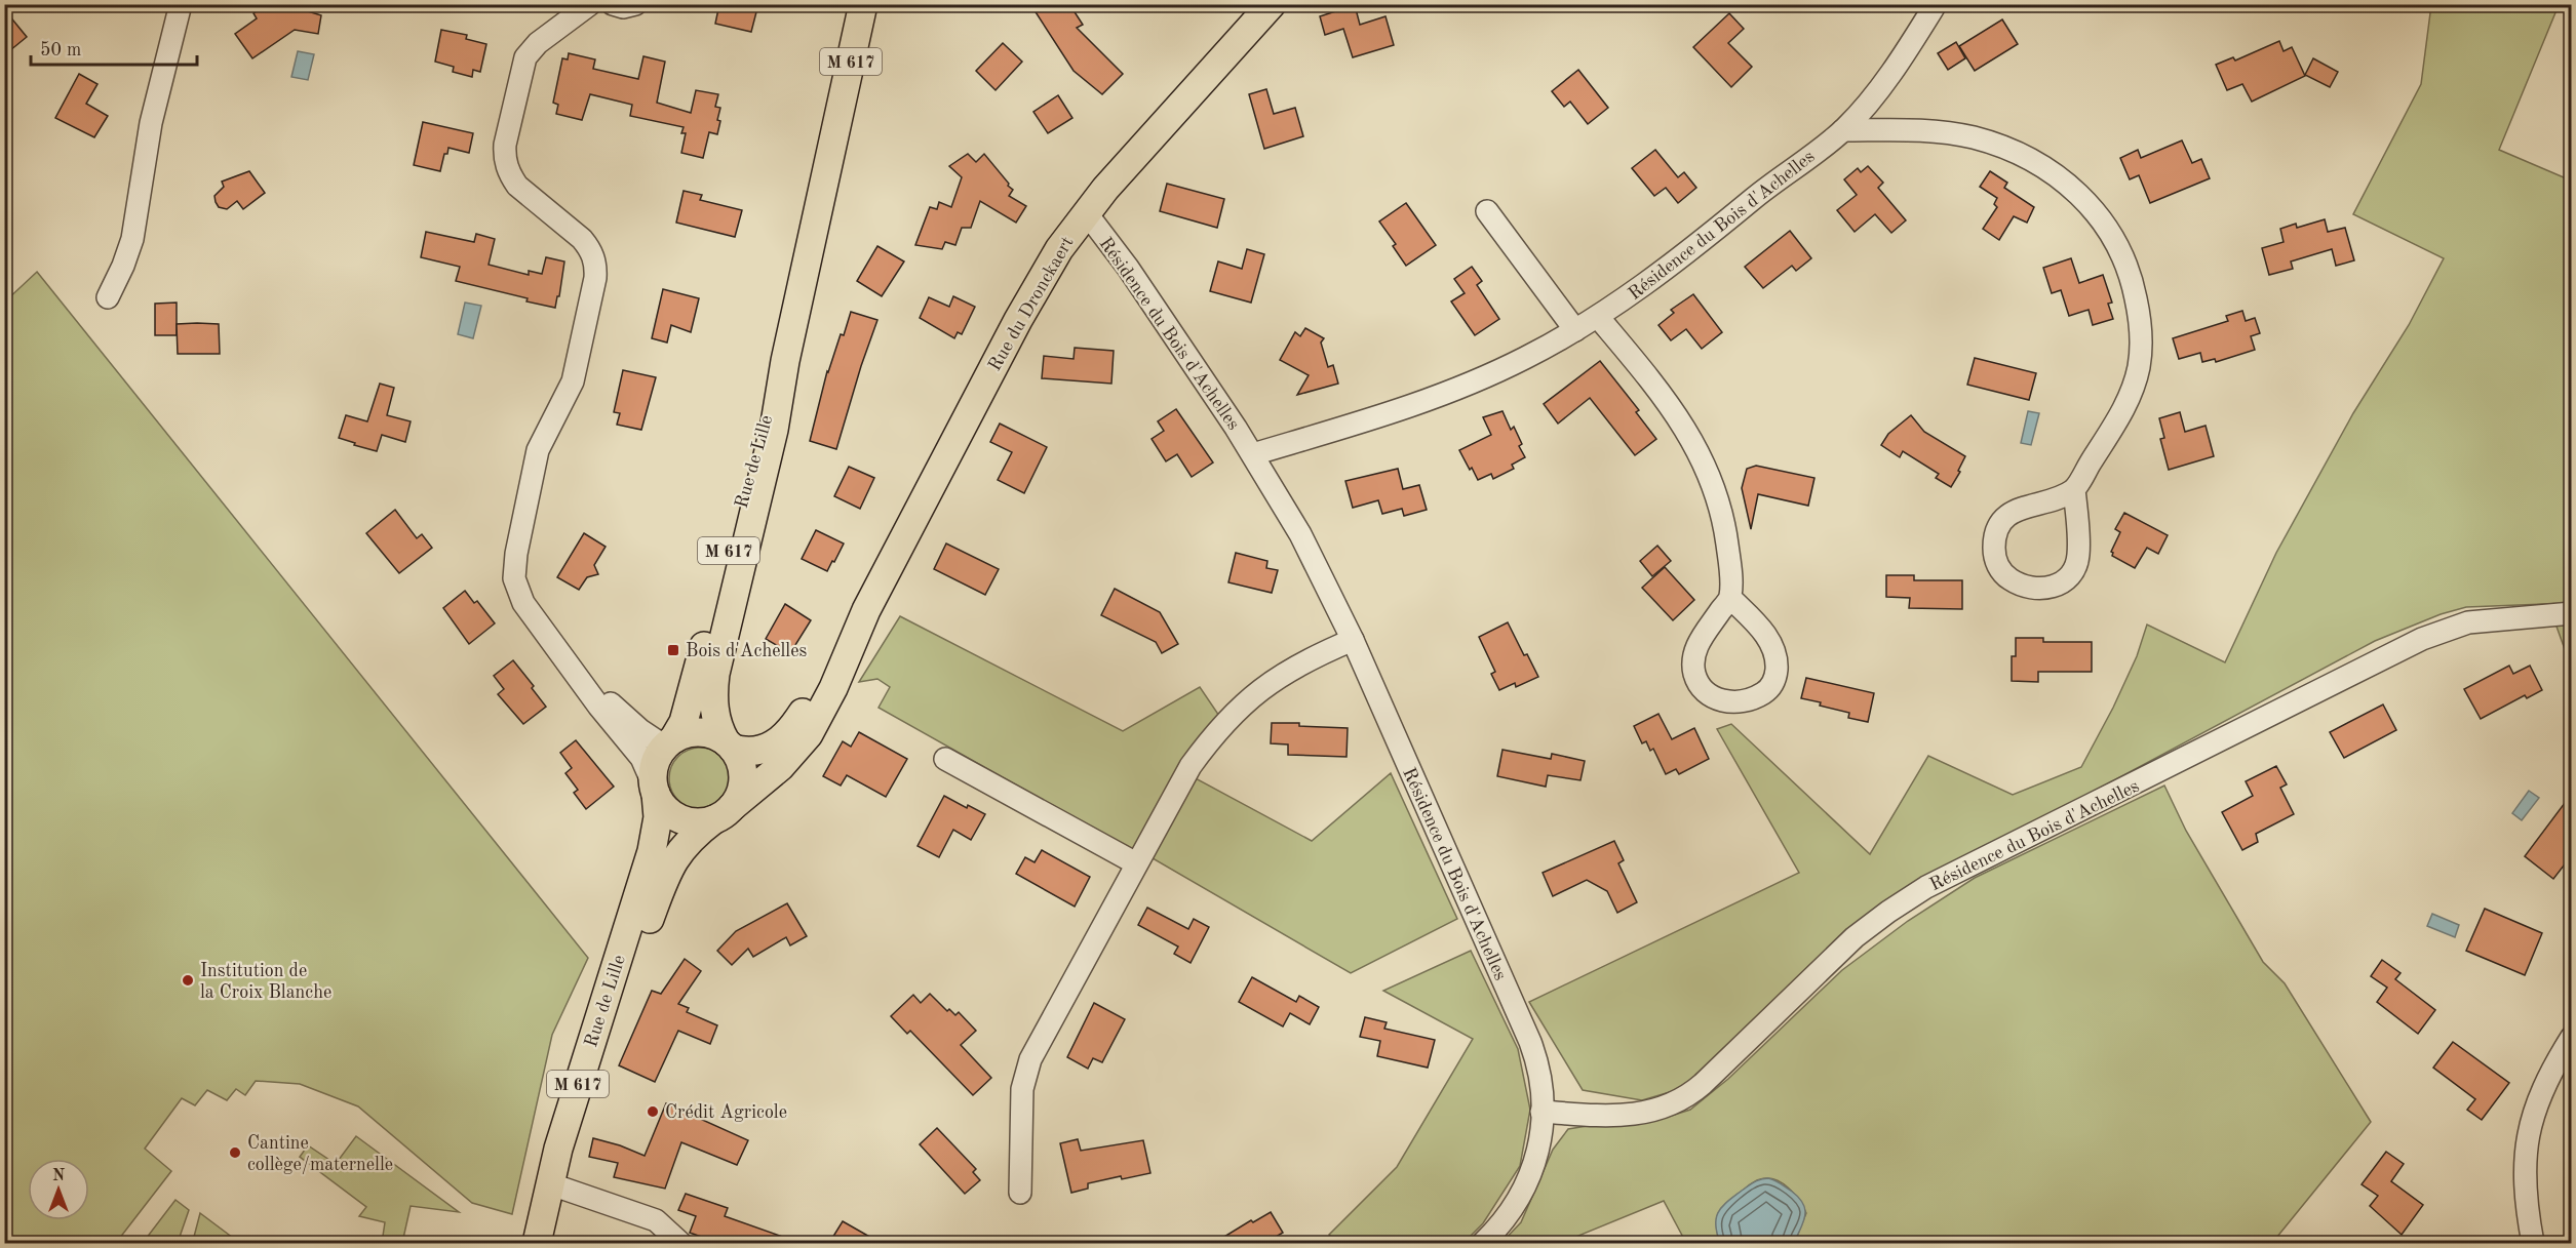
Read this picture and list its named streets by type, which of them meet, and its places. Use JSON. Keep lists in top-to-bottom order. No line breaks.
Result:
{"streets":{"main road":["M 617","Rue du Dronckaert","Rue de Lille"],"street":["Résidence du Bois d'Achelles"]},"crossings":[["M 617","Rue de Lille"],["Résidence du Bois d'Achelles","Rue du Dronckaert"],["Rue du Dronckaert","Rue de Lille"]],"places":{"transit":["Bois d'Achelles"],"other":["Institution de la Croix Blanche","Crédit Agricole","Cantine collège/maternelle"]},"scale_bar":"50 m","north":"top"}
